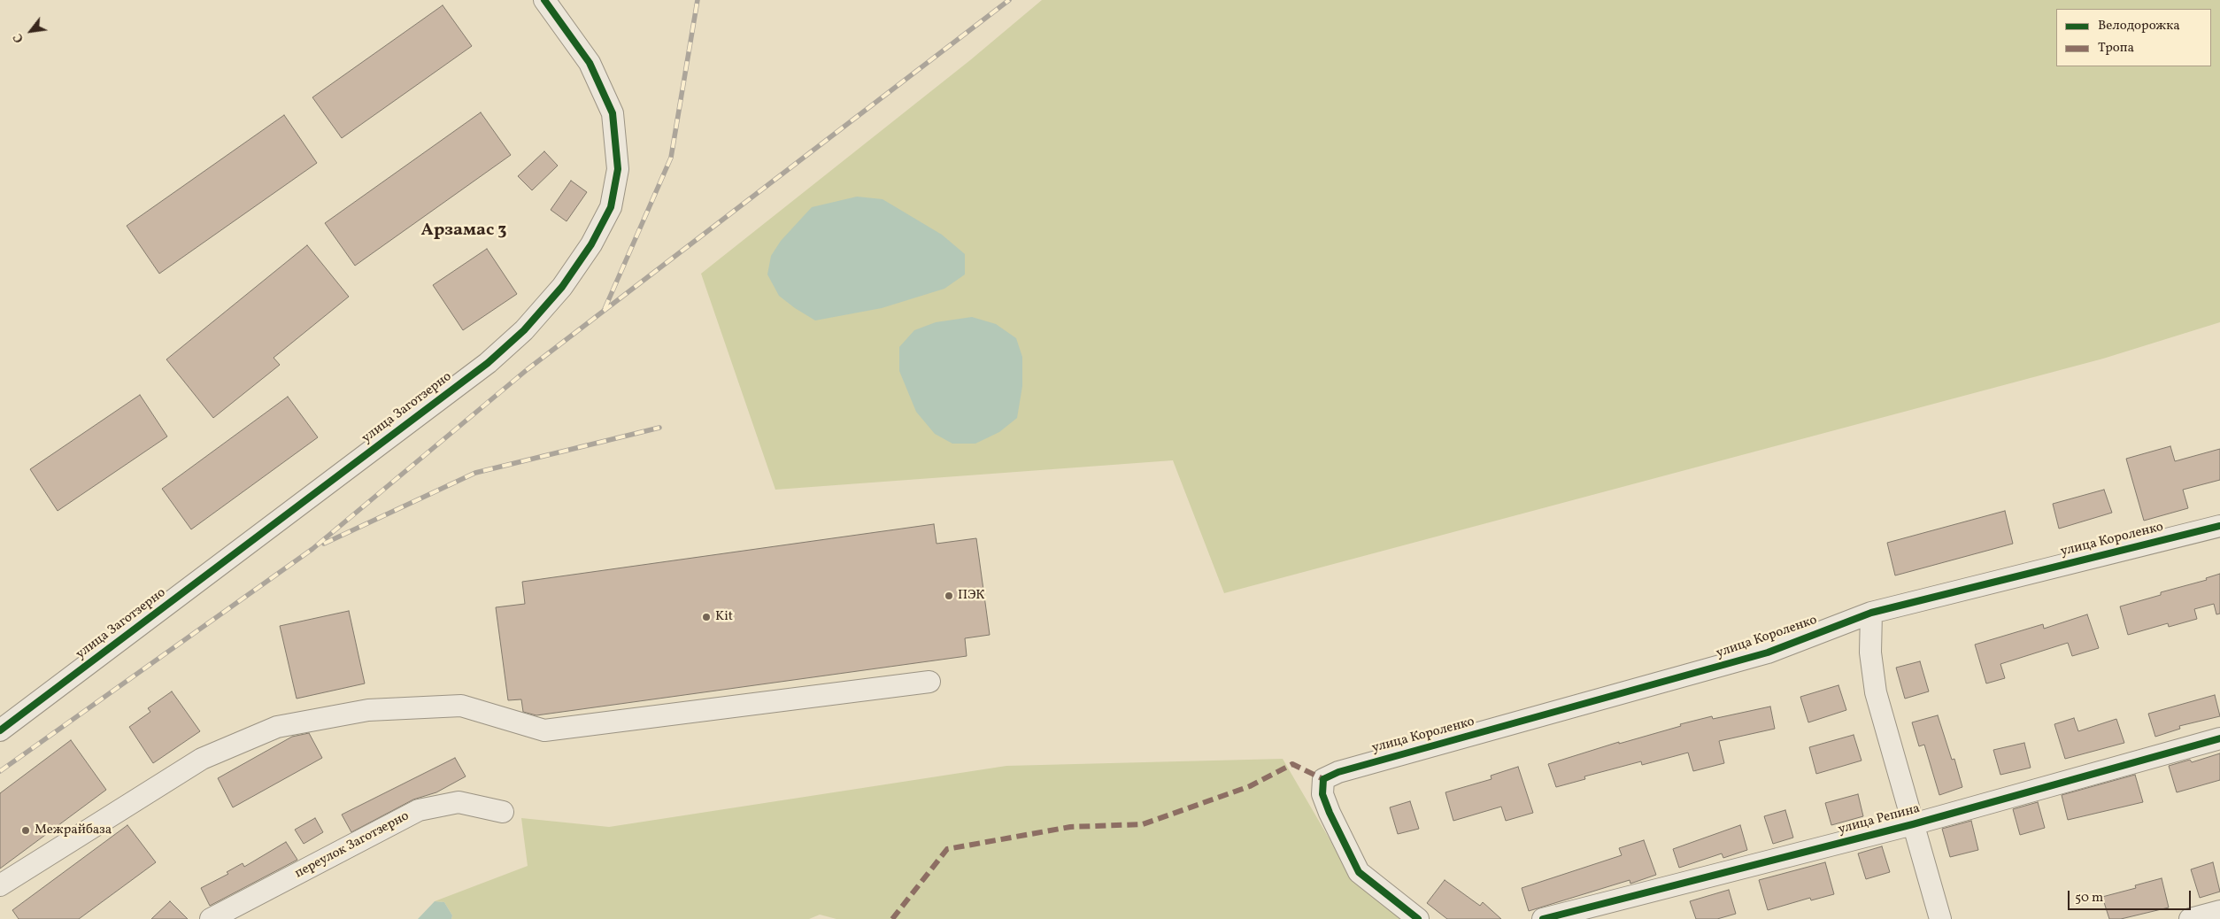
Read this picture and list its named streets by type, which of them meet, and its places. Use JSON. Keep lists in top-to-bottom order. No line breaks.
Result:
{"streets":{"street":["улица Заготзерно","улица Короленко","улица Репина","переулок Заготзерно"]},"districts":["Арзамас 3"],"places":["ПЭК","Kit","Межрайбаза"],"legend":["Велодорожка","Тропа"],"scale_bar":"50 m","north":"bottom left"}
